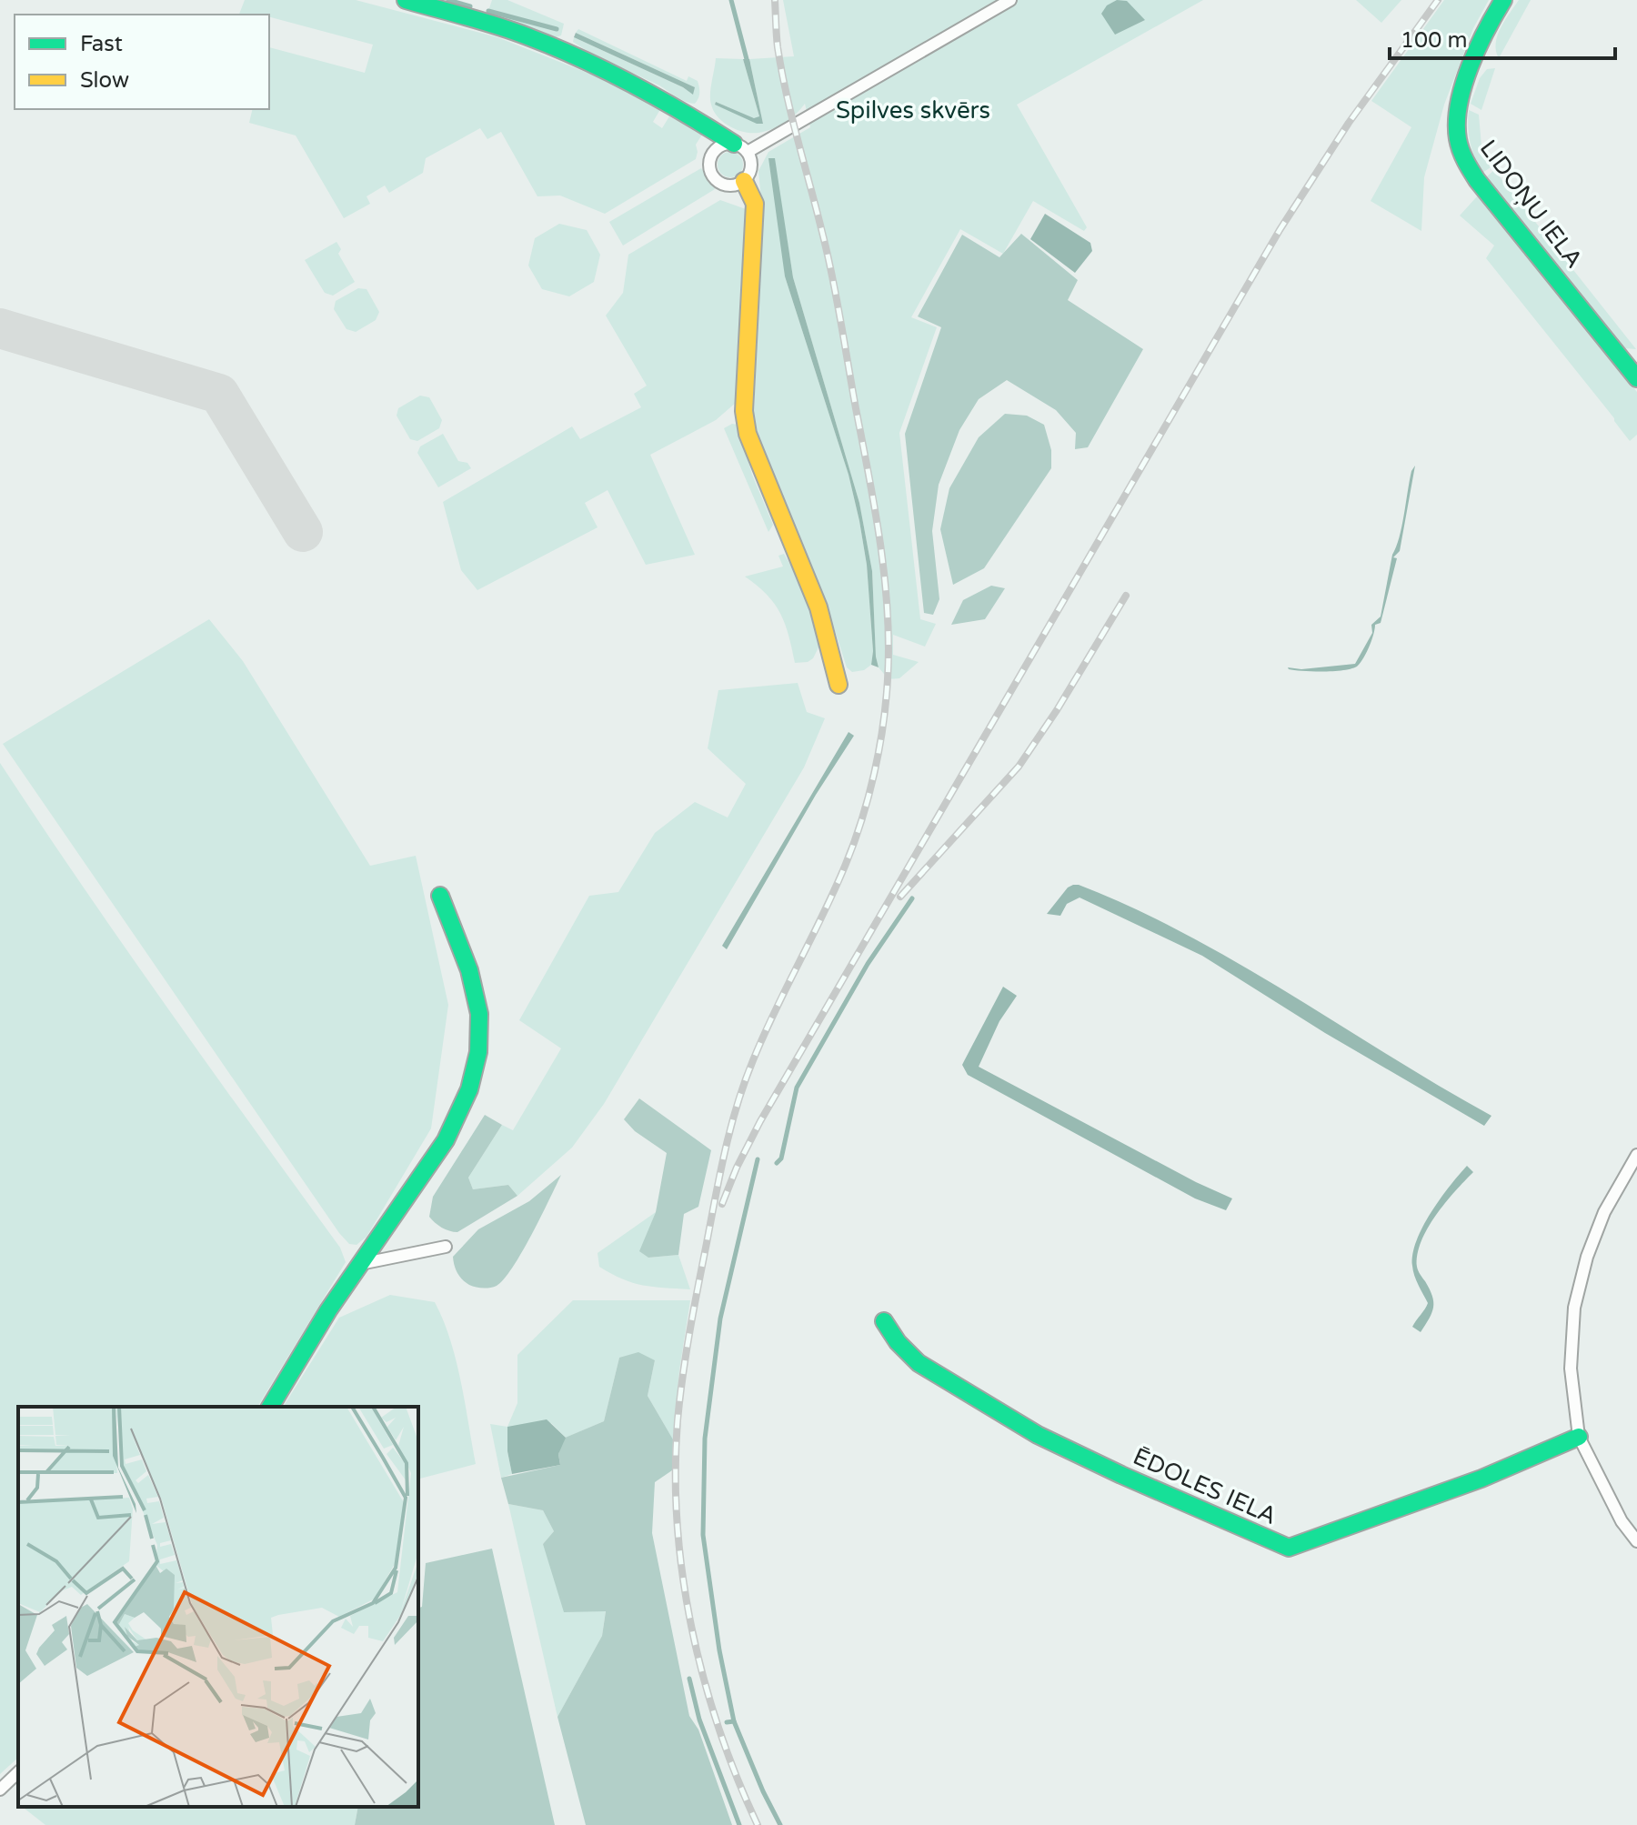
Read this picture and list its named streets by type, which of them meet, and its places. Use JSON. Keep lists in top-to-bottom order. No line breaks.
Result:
{"streets":{"street":["LIDOŅU IELA","ĒDOLES IELA"]},"parks":["Spilves skvērs"],"legend":["Fast","Slow"],"scale_bar":"100 m"}
